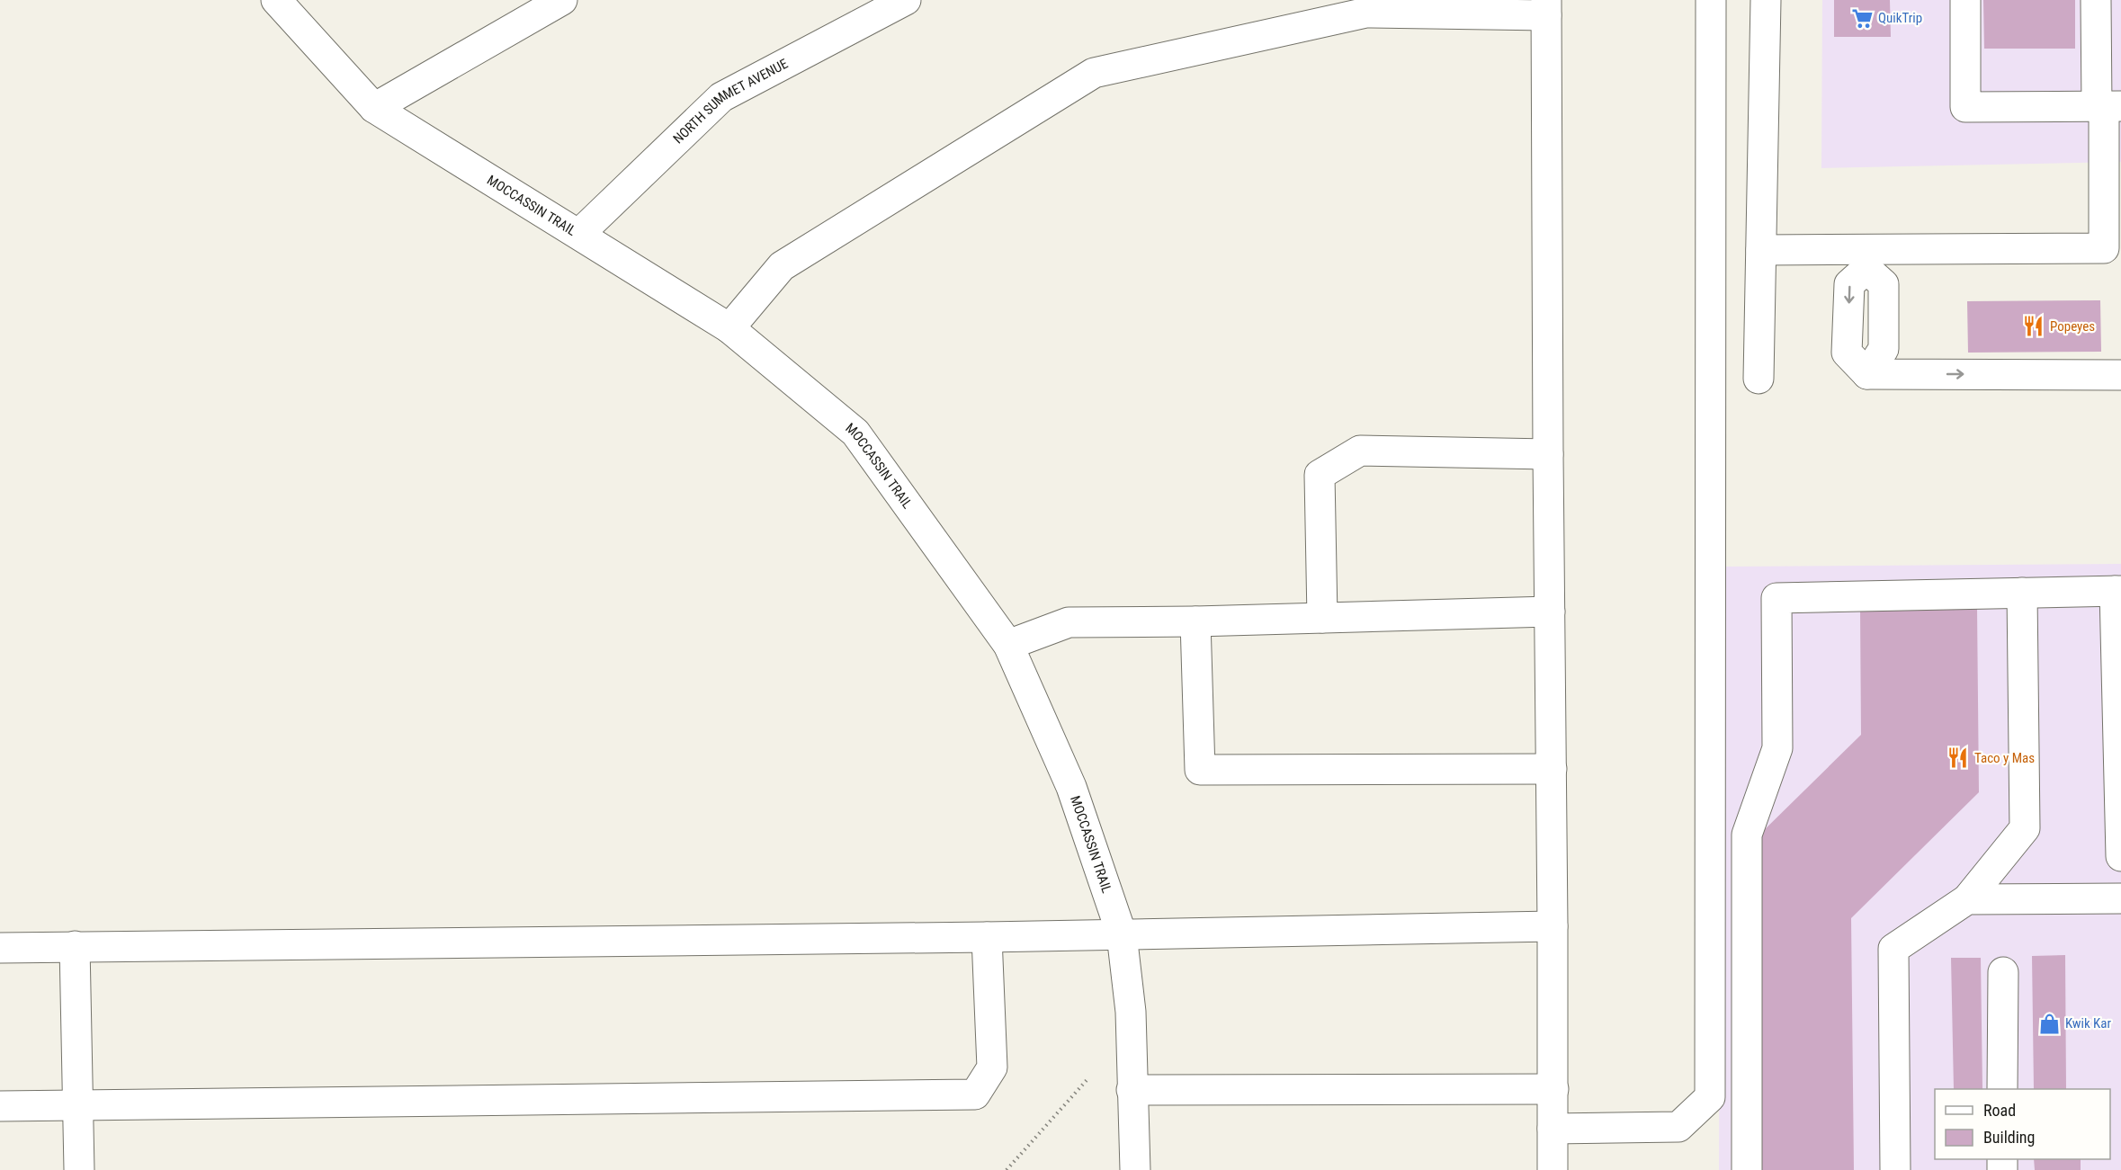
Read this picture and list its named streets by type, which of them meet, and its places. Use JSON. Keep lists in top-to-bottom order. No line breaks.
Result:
{"streets":{"street":["NORTH SUMMET AVENUE","MOCCASSIN TRAIL"]},"crossings":[["NORTH SUMMET AVENUE","MOCCASSIN TRAIL"]],"places":{"supermarket":["QuikTrip"],"restaurant":["Popeyes","Taco y Mas"],"shop":["Kwik Kar"]},"legend":["Road","Building"]}
